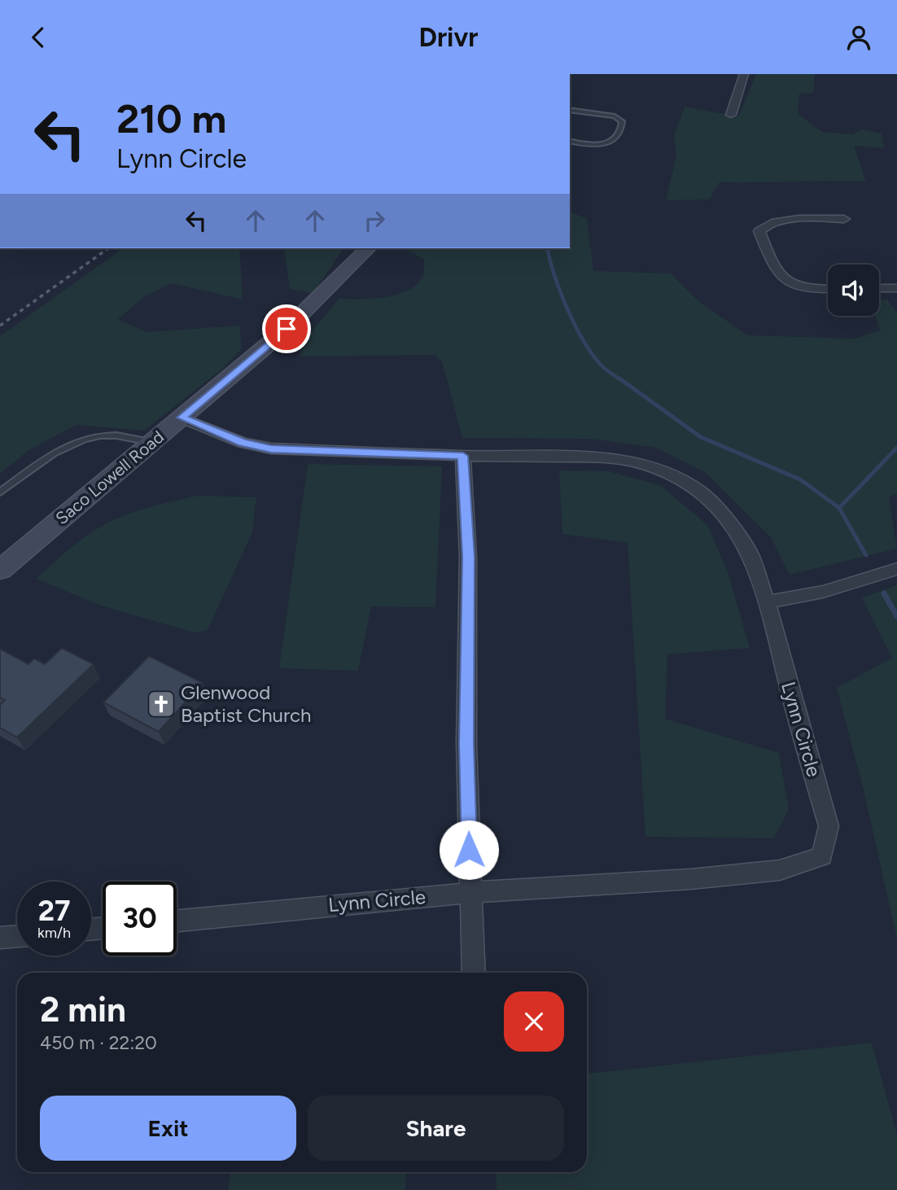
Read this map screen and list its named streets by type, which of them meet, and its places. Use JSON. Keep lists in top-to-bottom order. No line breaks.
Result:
{"streets":{"street":["Saco Lowell Road","Lynn Circle"]},"crossings":[["Saco Lowell Road","Lynn Circle"]],"places":{"church":["Glenwood Baptist Church"]},"page":{"header":"Drivr","turn":["210 m","Lynn Circle"],"speed":"27 km/h","limit":"30","heading":["2 min","450 m · 22:20"],"buttons":["Exit","Share"]}}
